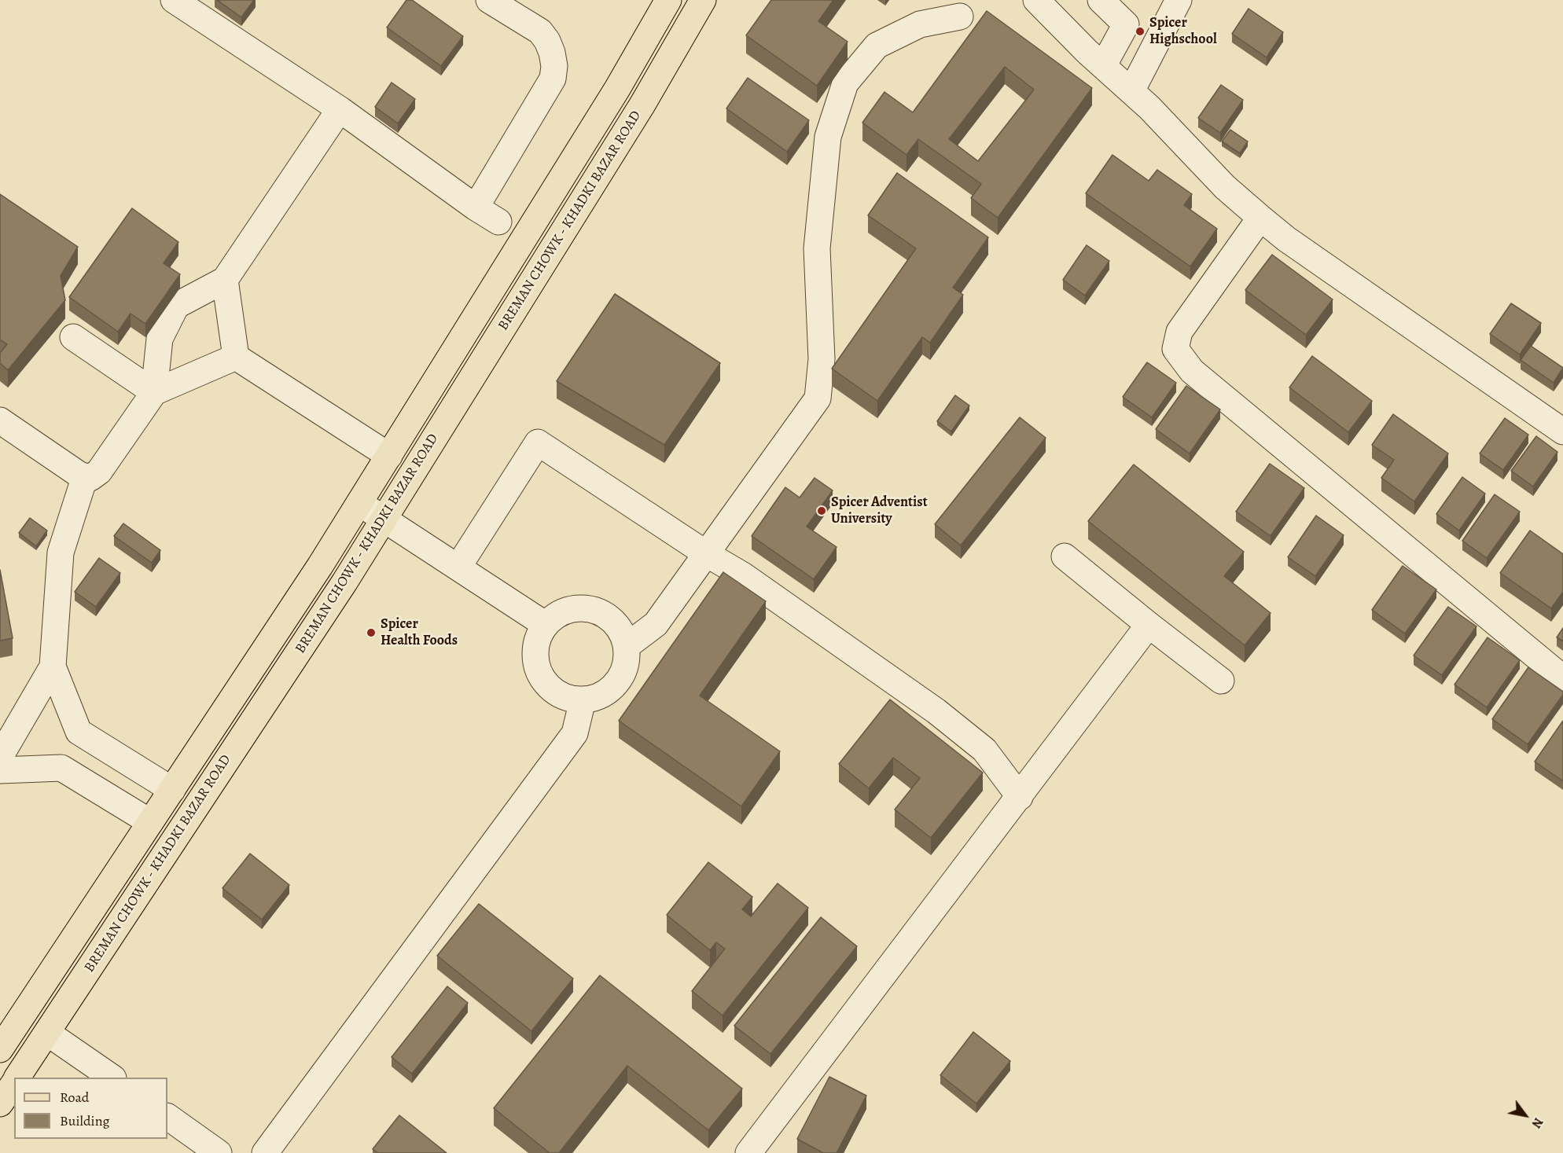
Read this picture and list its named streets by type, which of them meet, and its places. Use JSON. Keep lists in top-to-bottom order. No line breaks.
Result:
{"streets":{"main road":["BREMAN CHOWK - KHADKI BAZAR ROAD"]},"places":["Spicer Highschool","Spicer Adventist University","Spicer Health Foods"],"legend":["Road","Building"],"north":"bottom right"}
